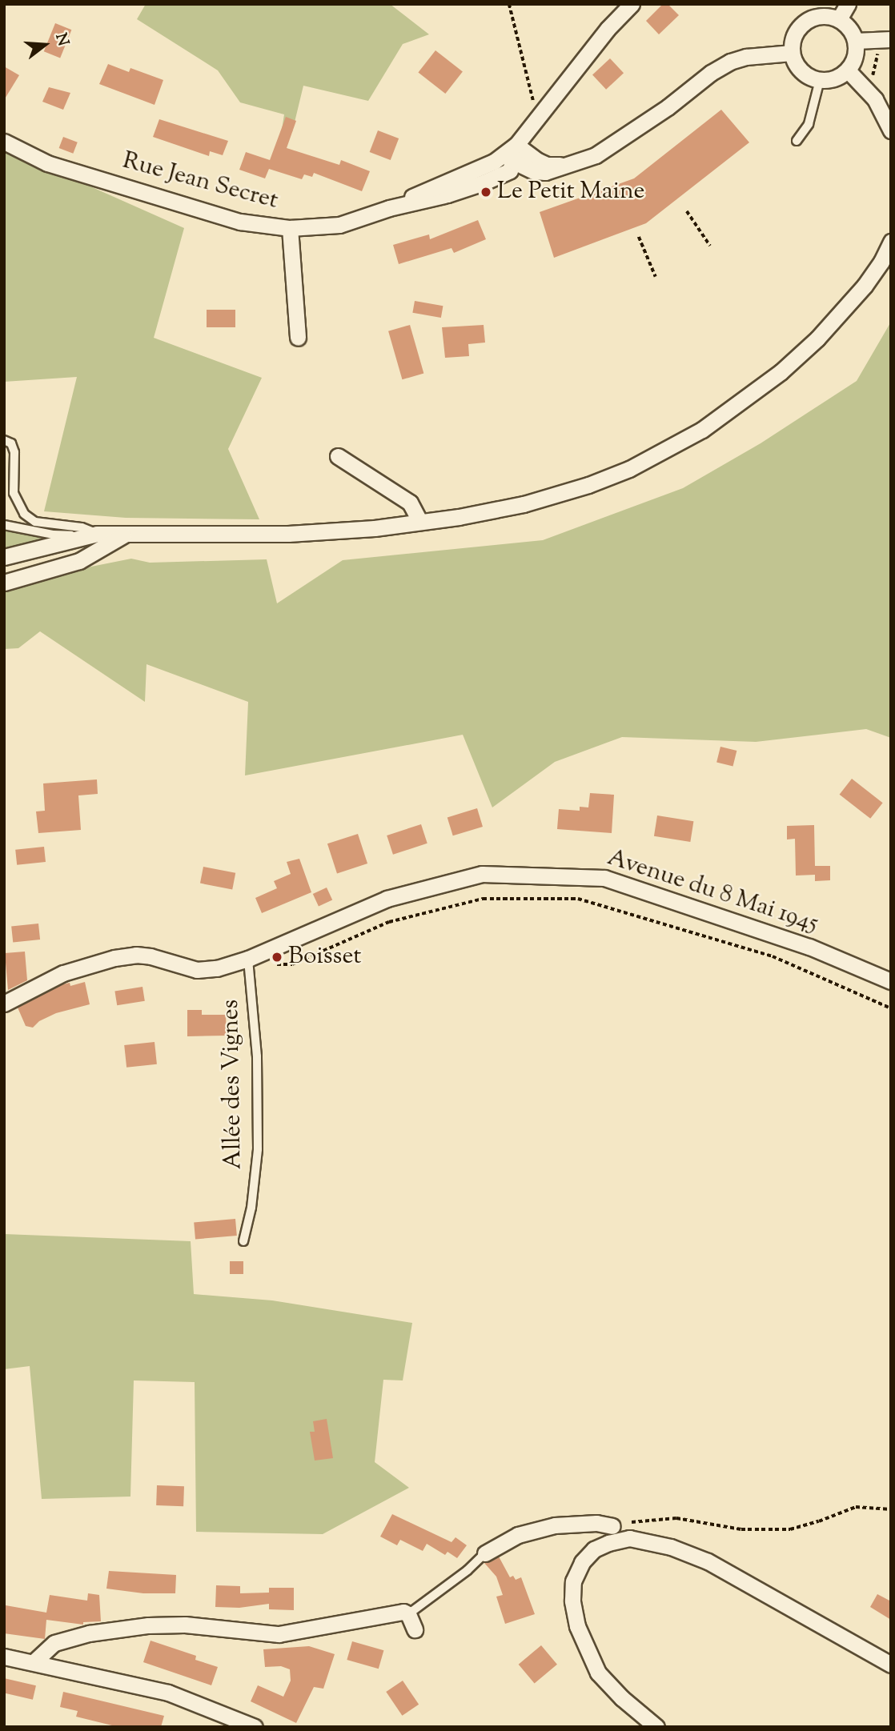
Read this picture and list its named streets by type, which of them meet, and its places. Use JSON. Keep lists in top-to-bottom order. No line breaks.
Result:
{"streets":{"street":["Rue Jean Secret","Avenue du 8 Mai 1945"],"lane":["Allée des Vignes"]},"crossings":[["Avenue du 8 Mai 1945","Allée des Vignes"]],"places":["Le Petit Maine","Boisset"],"north":"right"}
